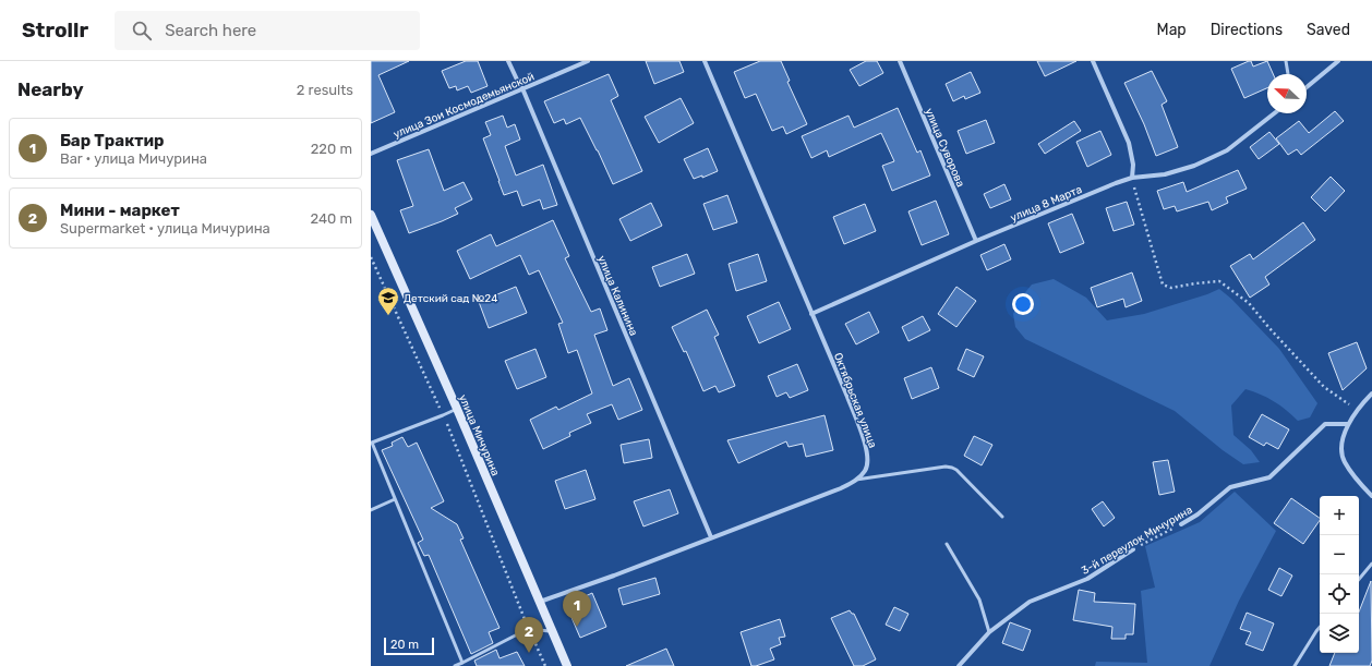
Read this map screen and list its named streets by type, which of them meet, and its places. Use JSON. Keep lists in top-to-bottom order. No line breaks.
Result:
{"streets":{"street":["улица Зои Космодемьянской","улица Суворова","улица 8 Марта","улица Калинина","Октябрьская улица","улица Мичурина","3-й переулок Мичурина"]},"crossings":[["улица Зои Космодемьянской","улица Калинина"],["улица Суворова","улица 8 Марта"],["улица 8 Марта","Октябрьская улица"]],"places":{"school or university":["Детский сад №24"]},"scale_bar":"20 m","north":"top left","page":{"header":"Strollr","search":"Search here","nav":["Map","Directions","Saved"],"heading":["Nearby","2 results"],"list":[{"mark":"1","name":"Бар Трактир","note":"Bar · улица Мичурина","value":"220 m"},{"mark":"2","name":"Мини - маркет","note":"Supermarket · улица Мичурина","value":"240 m"}],"map_buttons":["+","−"],"pins":["1","2"],"scale":"20 m"}}
